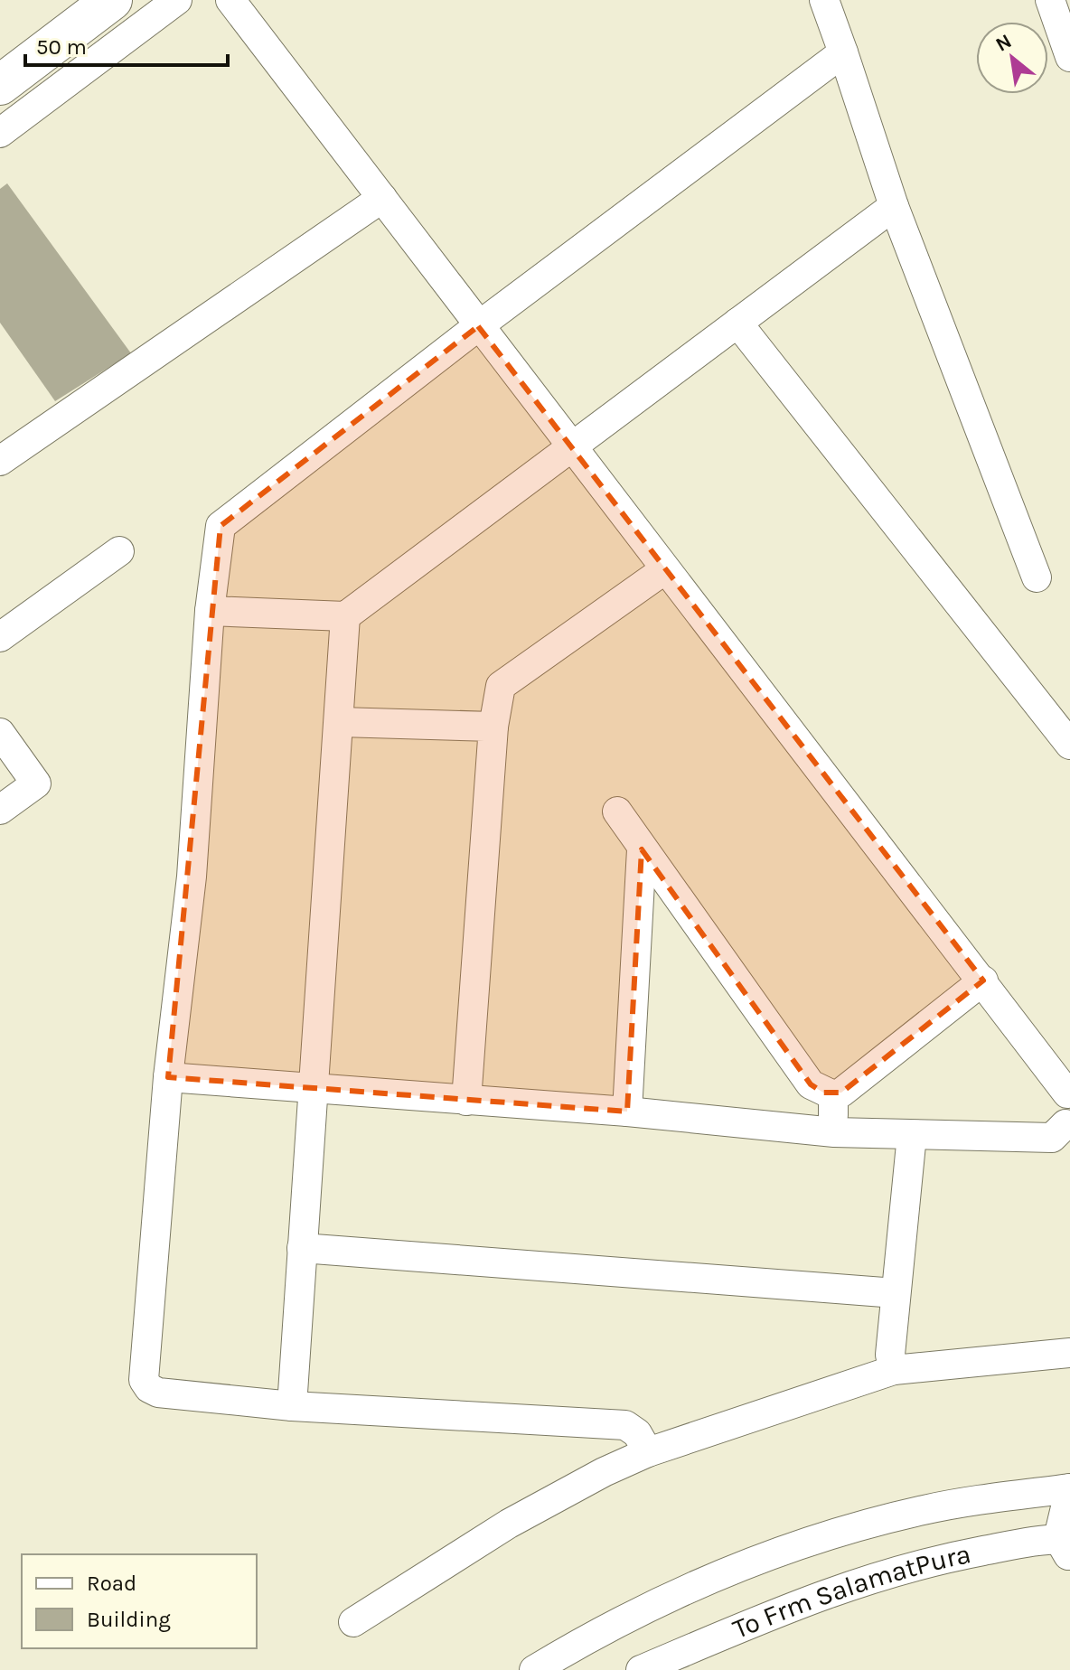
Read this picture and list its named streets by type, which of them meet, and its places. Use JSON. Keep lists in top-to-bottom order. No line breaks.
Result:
{"streets":{"street":["To Frm SalamatPura"]},"legend":["Road","Building"],"scale_bar":"50 m","north":"top left"}
